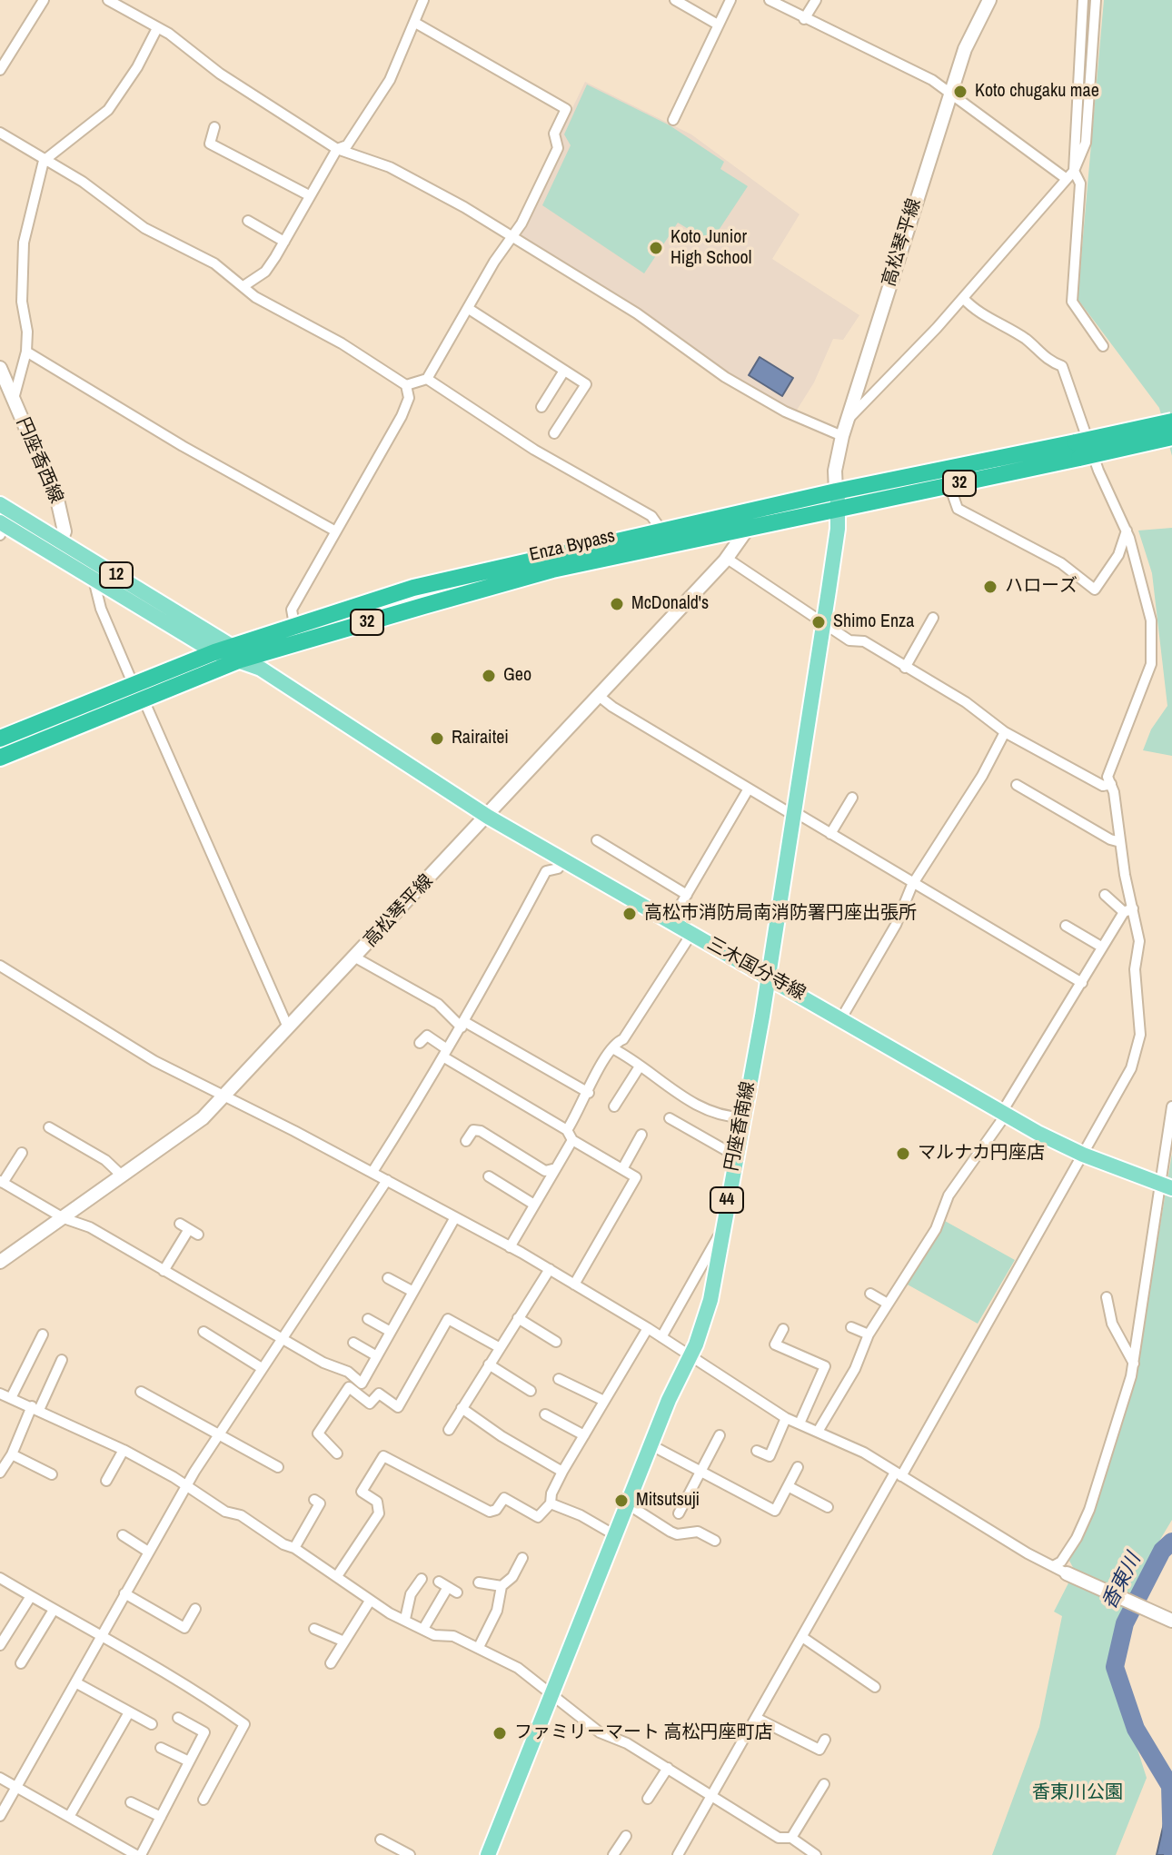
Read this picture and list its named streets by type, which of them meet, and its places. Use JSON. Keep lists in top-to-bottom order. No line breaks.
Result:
{"streets":{"highway":["32","Enza Bypass"],"main road":["高松琴平線","円座香西線","12","三木国分寺線","円座香南線","44"]},"crossings":[["高松琴平線","Enza Bypass"],["高松琴平線","三木国分寺線"],["高松琴平線","円座香南線"],["円座香西線","三木国分寺線"],["Enza Bypass","三木国分寺線"],["Enza Bypass","円座香南線"],["三木国分寺線","円座香南線"]],"water":["香東川"],"parks":["香東川公園"],"places":["Koto chugaku mae","Koto Junior High School","ハローズ","McDonald's","Shimo Enza","Geo","Rairaitei","高松市消防局南消防署円座出張所","マルナカ円座店","Mitsutsuji","ファミリーマート 高松円座町店"]}
